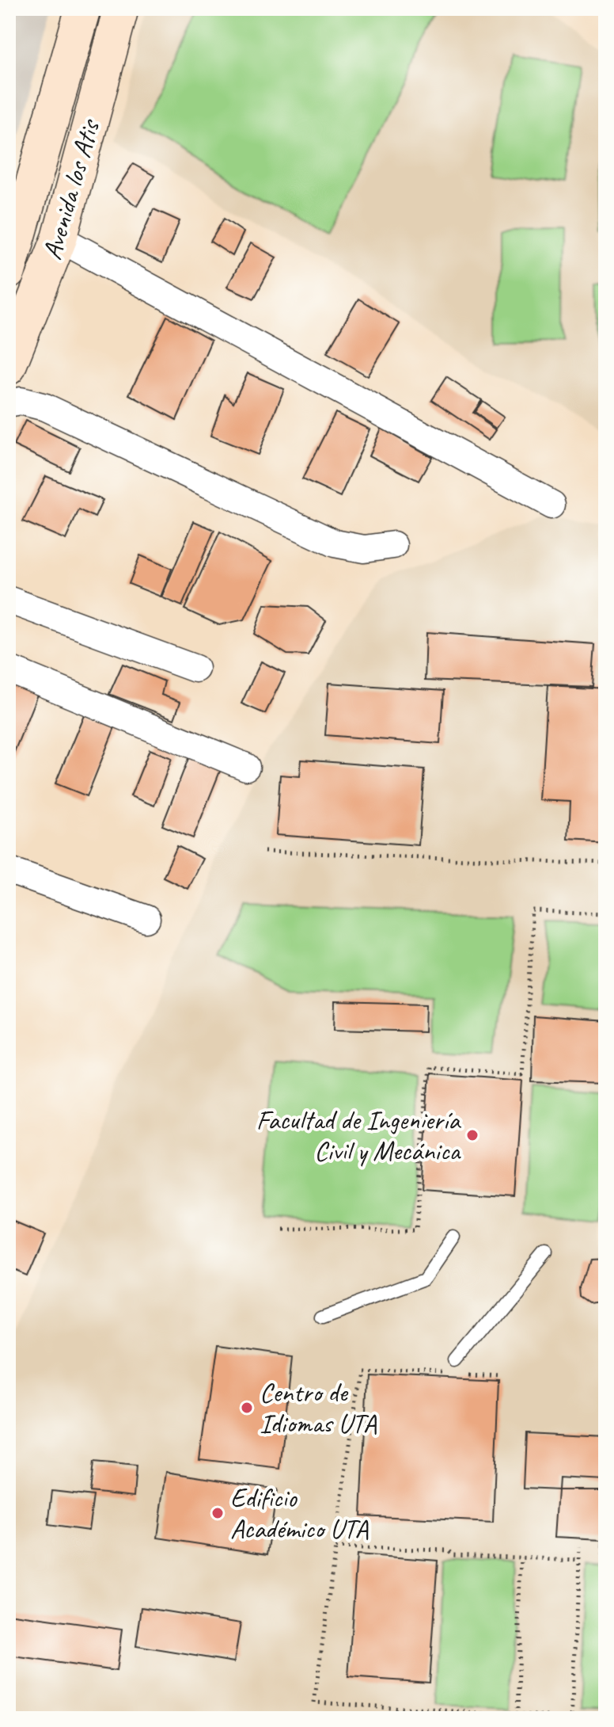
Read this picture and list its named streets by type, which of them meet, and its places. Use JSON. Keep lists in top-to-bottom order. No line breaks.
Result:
{"streets":{"street":["Avenida los Atis"]},"places":["Facultad de Ingeniería Civil y Mecánica","Centro de Idiomas UTA","Edificio Académico UTA"]}
